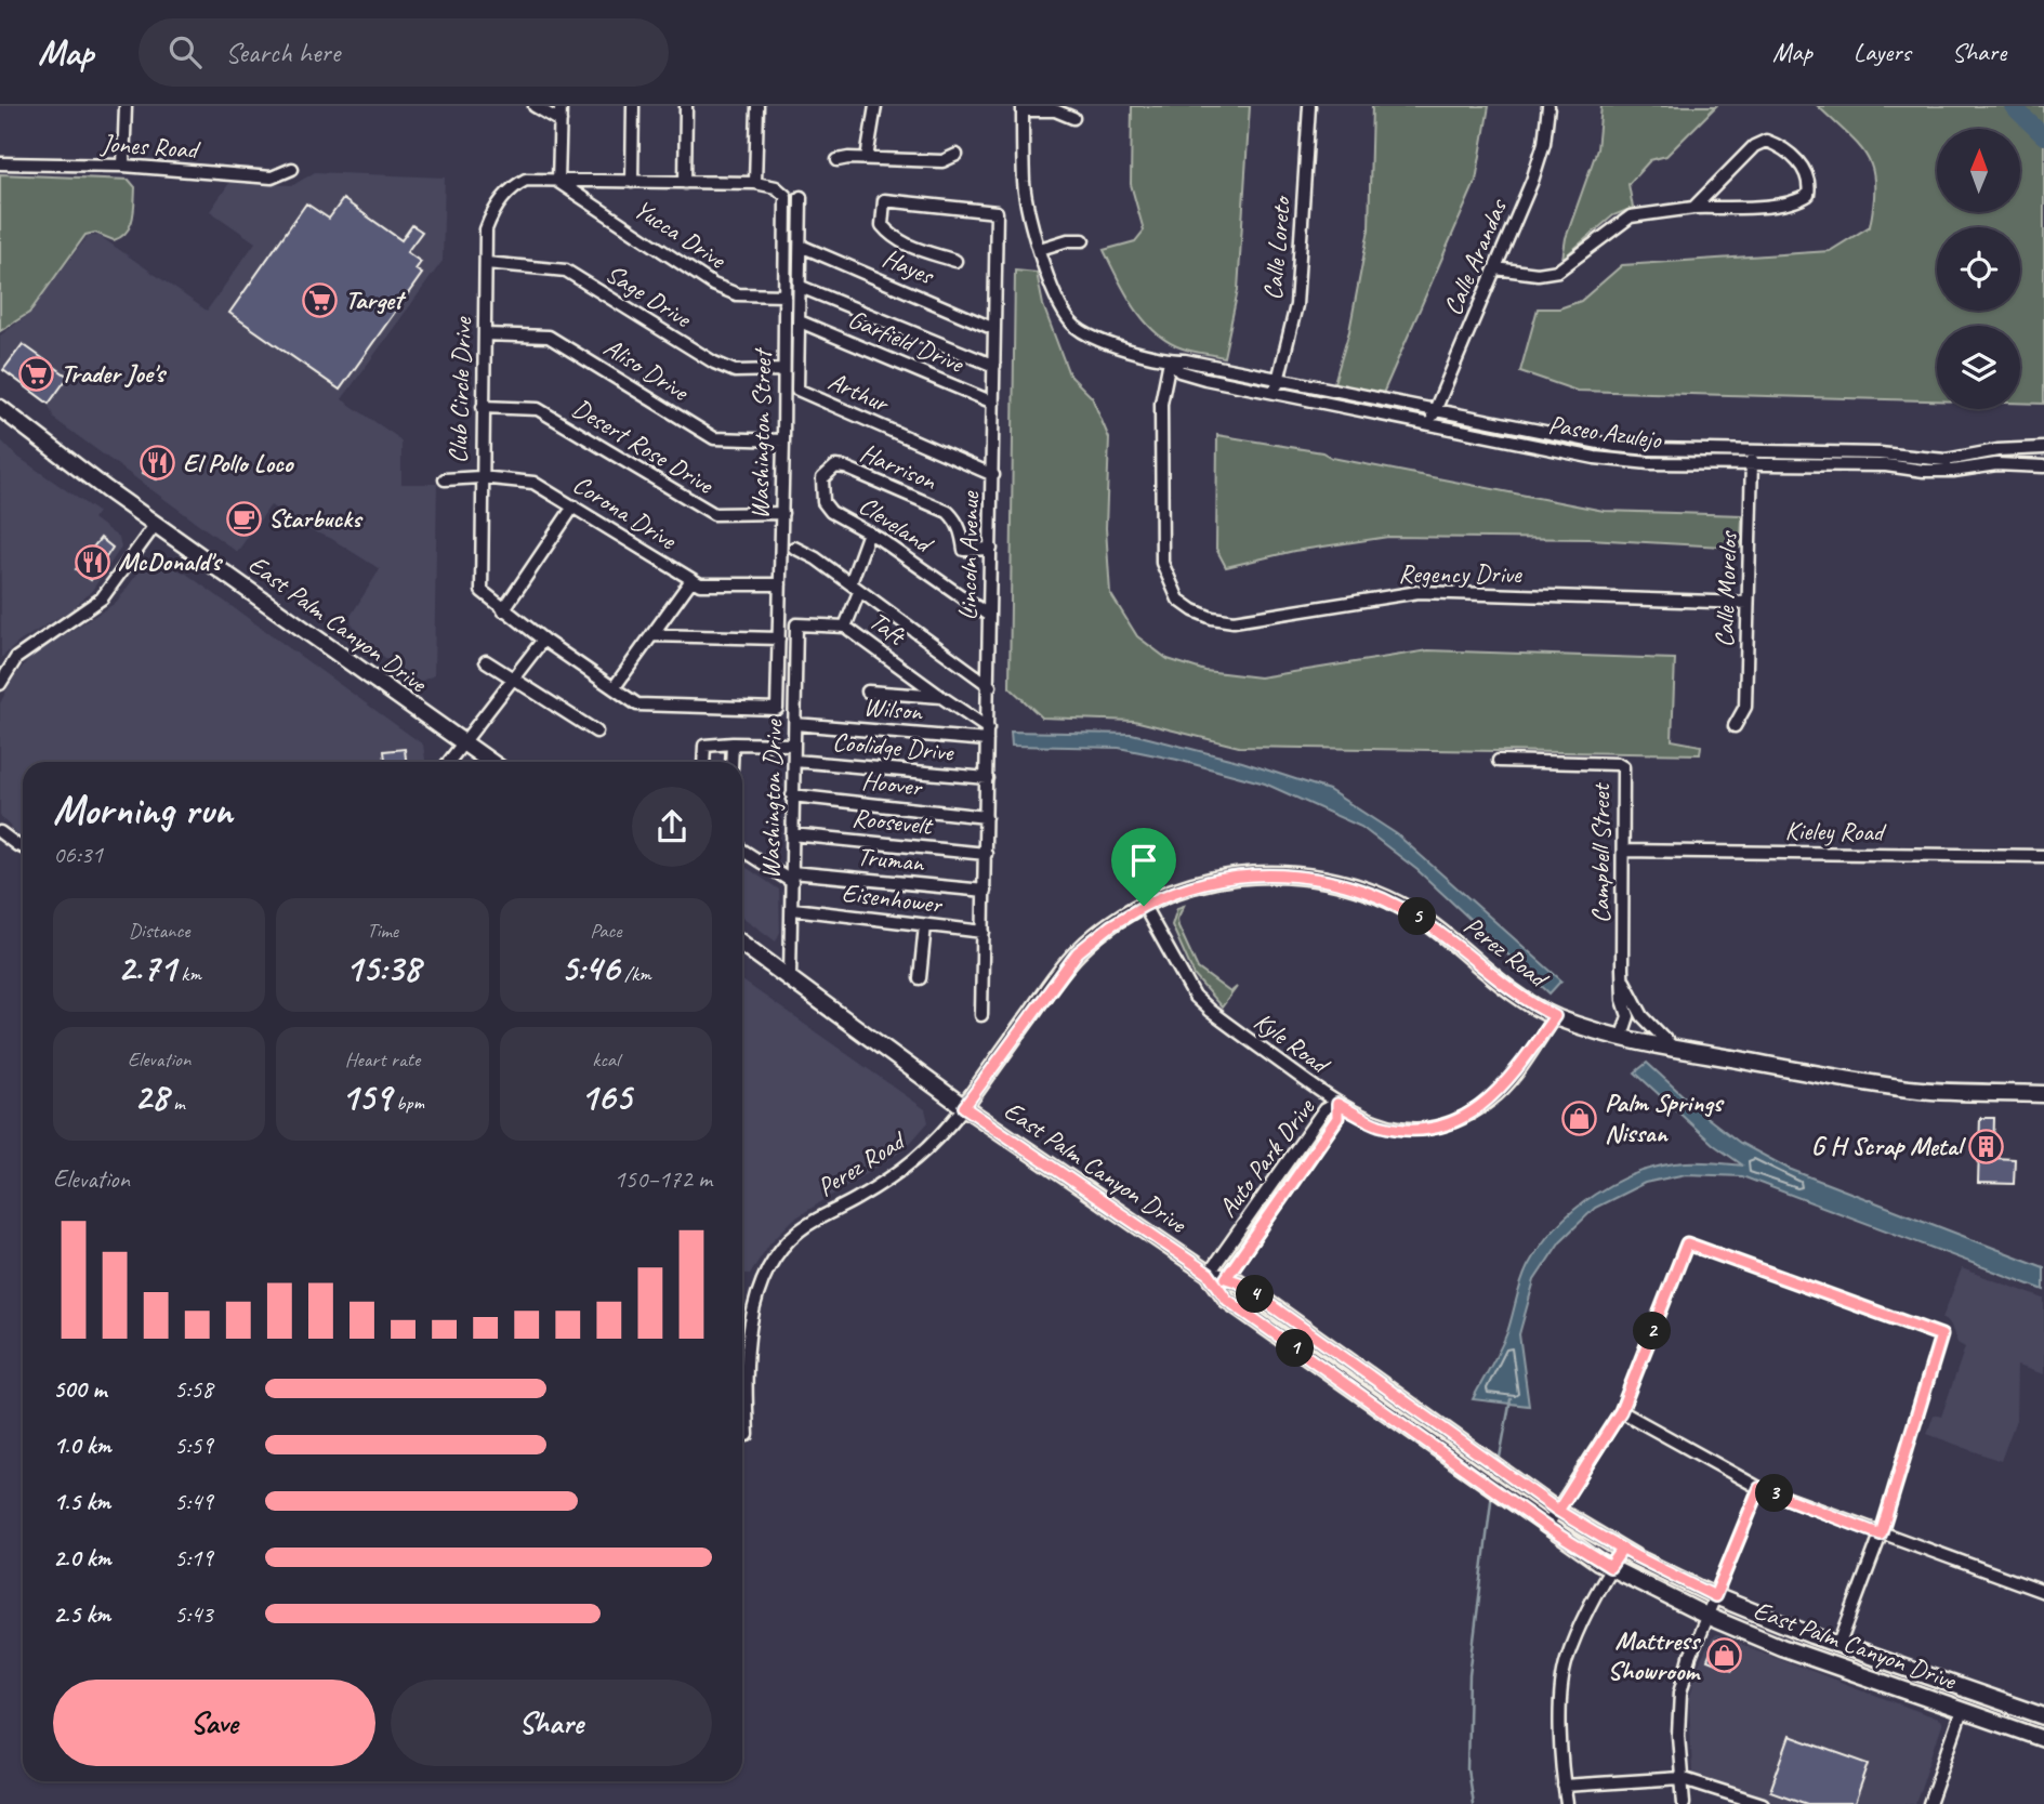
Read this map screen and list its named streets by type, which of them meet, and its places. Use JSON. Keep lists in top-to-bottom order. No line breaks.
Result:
{"streets":{"main road":["East Palm Canyon Drive","Perez Road"],"street":["Jones Road","Yucca Drive","Calle Loreto","Calle Arandas","Hayes","Sage Drive","Garfield Drive","Aliso Drive","Club Circle Drive","Arthur","Paseo Azulejo","Washington Street","Desert Rose Drive","Harrison","Corona Drive","Cleveland","Lincoln Avenue","Regency Drive","Calle Morelos","Taft","Wilson","Coolidge Drive","Hoover","Washington Drive","Roosevelt","Kieley Road","Campbell Street","Truman","Eisenhower","Kyle Road","Auto Park Drive"]},"crossings":[["Yucca Drive","Club Circle Drive"],["Yucca Drive","Washington Street"],["Calle Loreto","Paseo Azulejo"],["Calle Arandas","Paseo Azulejo"],["Hayes","Arthur"],["Hayes","Lincoln Avenue"],["Sage Drive","Club Circle Drive"],["Sage Drive","Washington Street"],["Garfield Drive","Arthur"],["Garfield Drive","Lincoln Avenue"],["Aliso Drive","Club Circle Drive"],["Aliso Drive","Washington Street"],["Club Circle Drive","Washington Street"],["Club Circle Drive","Desert Rose Drive"],["Club Circle Drive","Corona Drive"],["Arthur","Lincoln Avenue"],["Paseo Azulejo","Regency Drive"],["Paseo Azulejo","Calle Morelos"],["Washington Street","Desert Rose Drive"],["Washington Street","Corona Drive"],["Harrison","Cleveland"],["Harrison","Lincoln Avenue"],["Cleveland","Lincoln Avenue"],["Lincoln Avenue","Taft"],["Lincoln Avenue","Wilson"],["Lincoln Avenue","Coolidge Drive"],["Lincoln Avenue","Hoover"],["Lincoln Avenue","Roosevelt"],["Lincoln Avenue","Truman"],["Lincoln Avenue","Eisenhower"],["Regency Drive","Calle Morelos"],["East Palm Canyon Drive","Washington Drive"],["East Palm Canyon Drive","Perez Road"],["East Palm Canyon Drive","Auto Park Drive"],["Taft","Wilson"],["Taft","Washington Drive"],["Wilson","Washington Drive"],["Coolidge Drive","Washington Drive"],["Hoover","Washington Drive"],["Washington Drive","Roosevelt"],["Washington Drive","Truman"],["Washington Drive","Eisenhower"],["Kieley Road","Campbell Street"],["Campbell Street","Perez Road"],["Perez Road","Kyle Road"],["Kyle Road","Auto Park Drive"]],"places":{"supermarket":["Target","Trader Joe's"],"restaurant":["El Pollo Loco","McDonald's"],"cafe":["Starbucks"],"shop":["Palm Springs Nissan","Mattress Showroom"],"building":["G H Scrap Metal"]},"north":"top","page":{"header":"Map","search":"Search here","nav":["Map","Layers","Share"],"heading":["Morning run","06:31"],"stats":[["Distance","2.71 km"],["Time","15:38"],["Pace","5:46 /km"],["Elevation","28 m"],["Heart rate","159 bpm"],["kcal","165"]],"pins":["5","4","2","1","3"],"chart":["Elevation","150–172 m"],"list":[{"name":"500 m","note":"5:58"},{"name":"1.0 km","note":"5:59"},{"name":"1.5 km","note":"5:49"},{"name":"2.0 km","note":"5:19"},{"name":"2.5 km","note":"5:43"}],"buttons":["Save","Share"]}}
